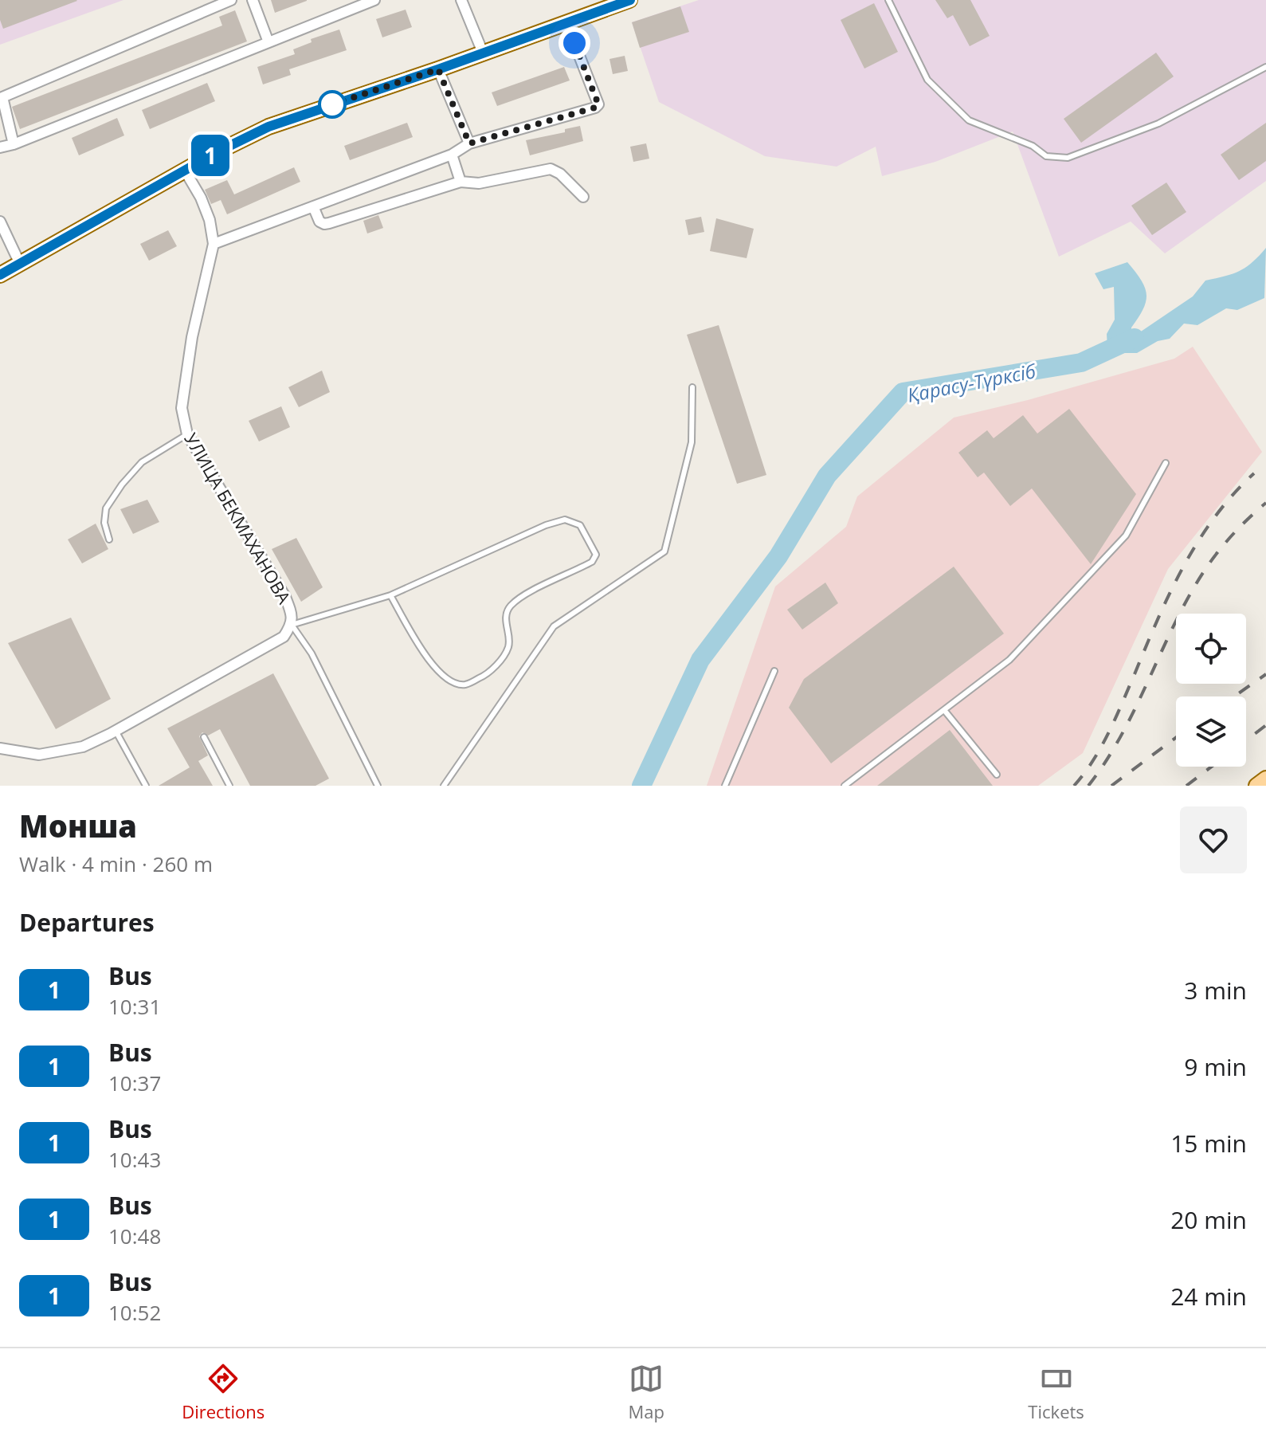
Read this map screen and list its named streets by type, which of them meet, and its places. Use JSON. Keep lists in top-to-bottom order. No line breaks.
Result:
{"streets":{"street":["УЛИЦА БЕКМАХАНОВА"]},"water":["Қарасу-Түрксіб"],"lines":["bus line 1"],"page":{"on_map":"1","heading":[["Монша","Walk · 4 min · 260 m"],"Departures"],"list":[{"mark":"1","name":"Bus","note":"10:31","value":"3 min"},{"mark":"1","name":"Bus","note":"10:37","value":"9 min"},{"mark":"1","name":"Bus","note":"10:43","value":"15 min"},{"mark":"1","name":"Bus","note":"10:48","value":"20 min"},{"mark":"1","name":"Bus","note":"10:52","value":"24 min"}],"tabs":["Directions","Map","Tickets"]}}
